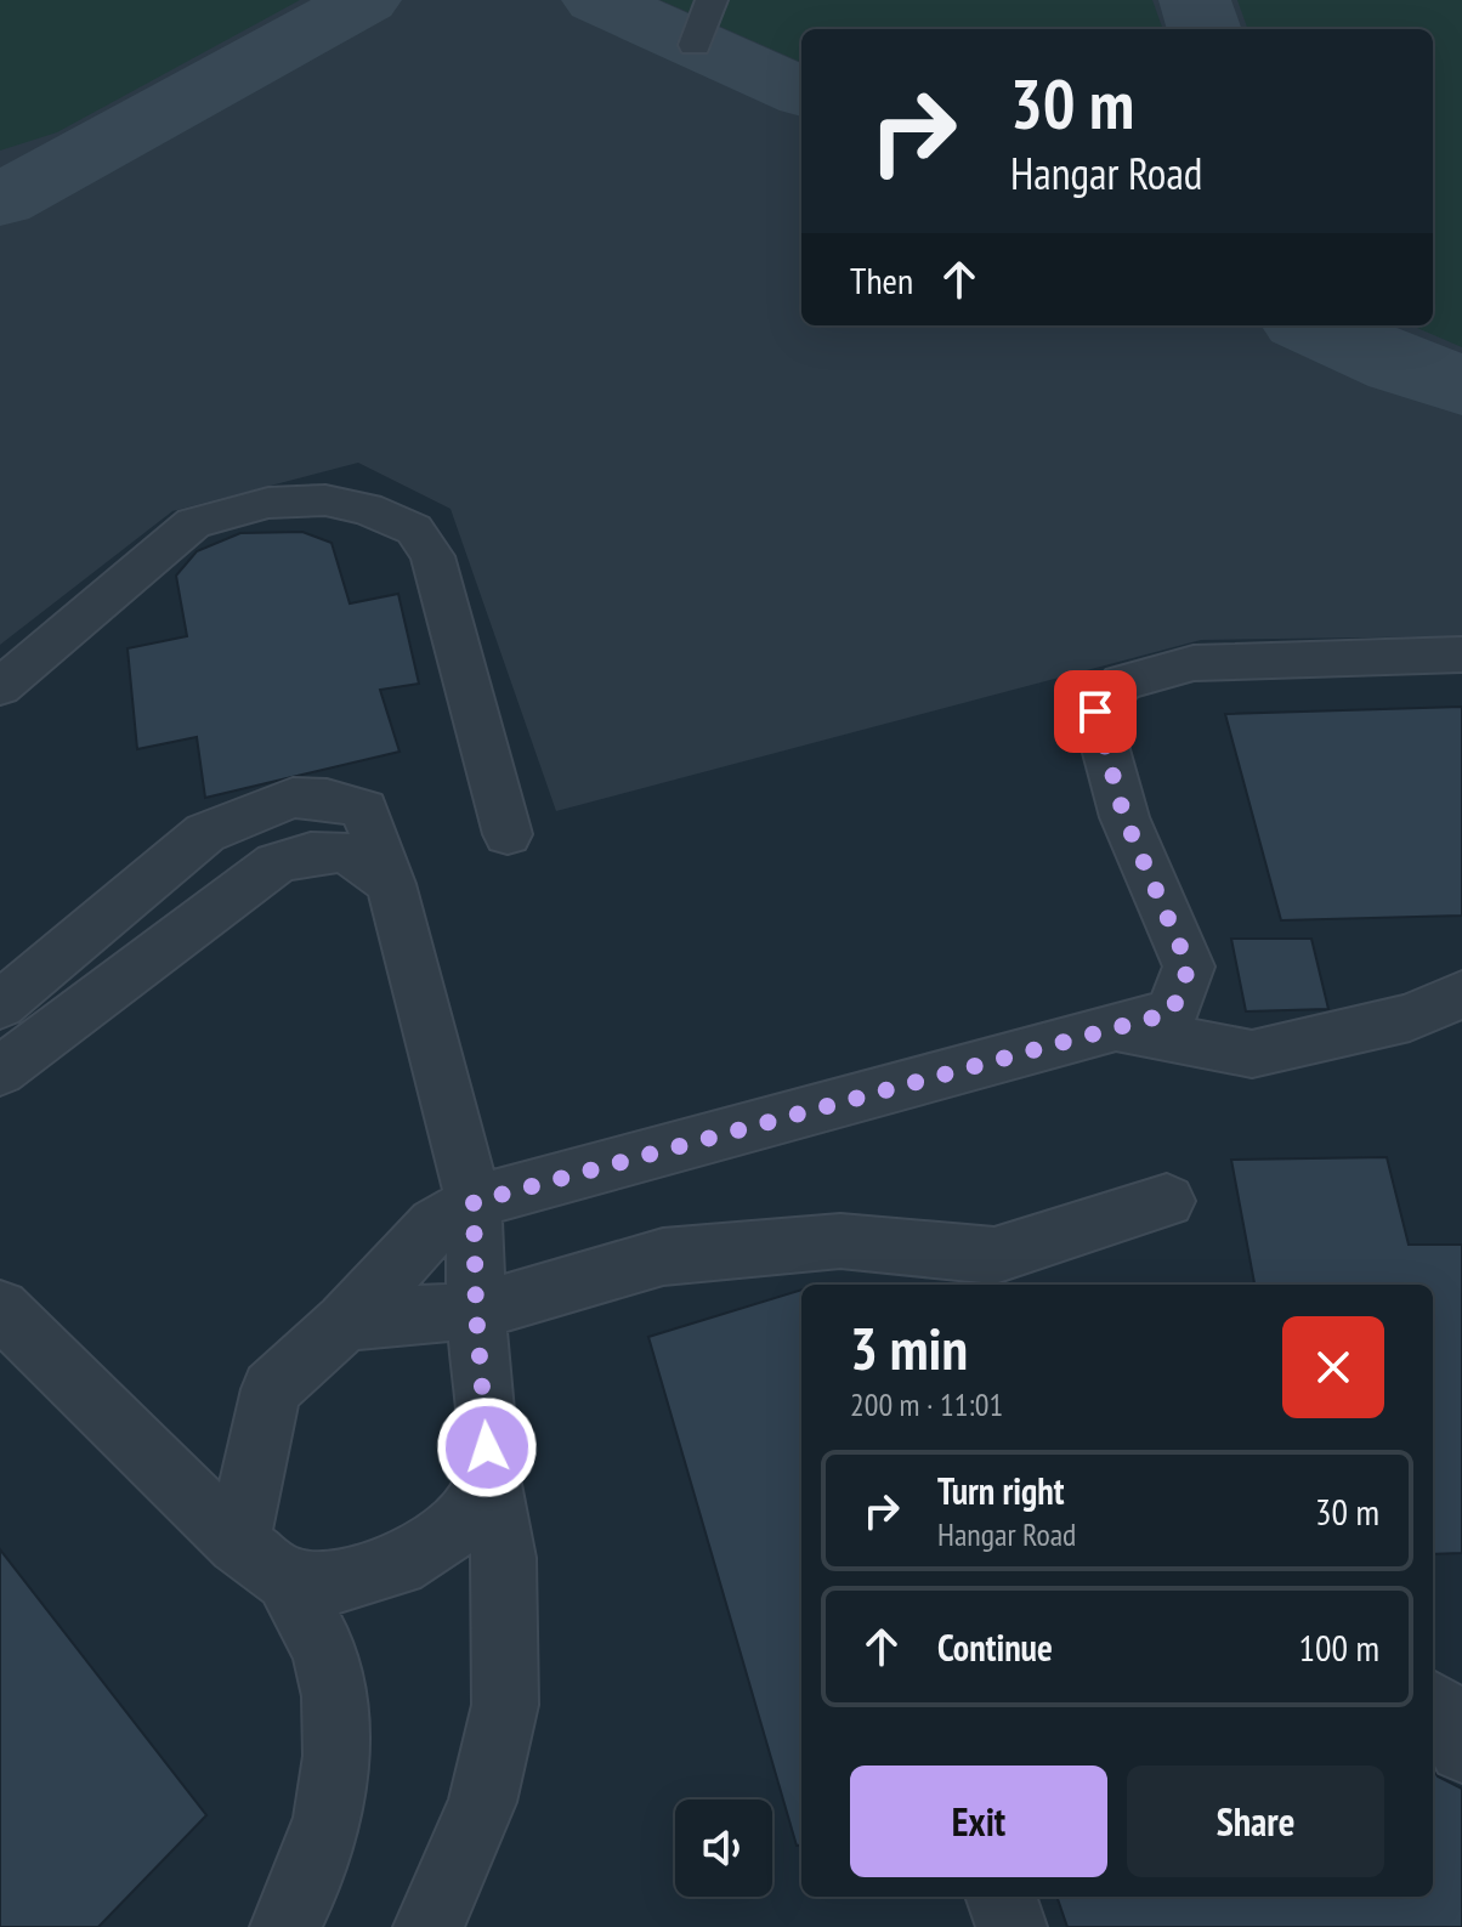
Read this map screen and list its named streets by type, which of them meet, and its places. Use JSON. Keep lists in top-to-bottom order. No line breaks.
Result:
{"page":{"turn":["30 m","Hangar Road"],"then":"Then","heading":["3 min","200 m · 11:01"],"list":[{"name":"Turn right","note":"Hangar Road","value":"30 m"},{"name":"Continue","value":"100 m"}],"buttons":["Exit","Share"]}}
